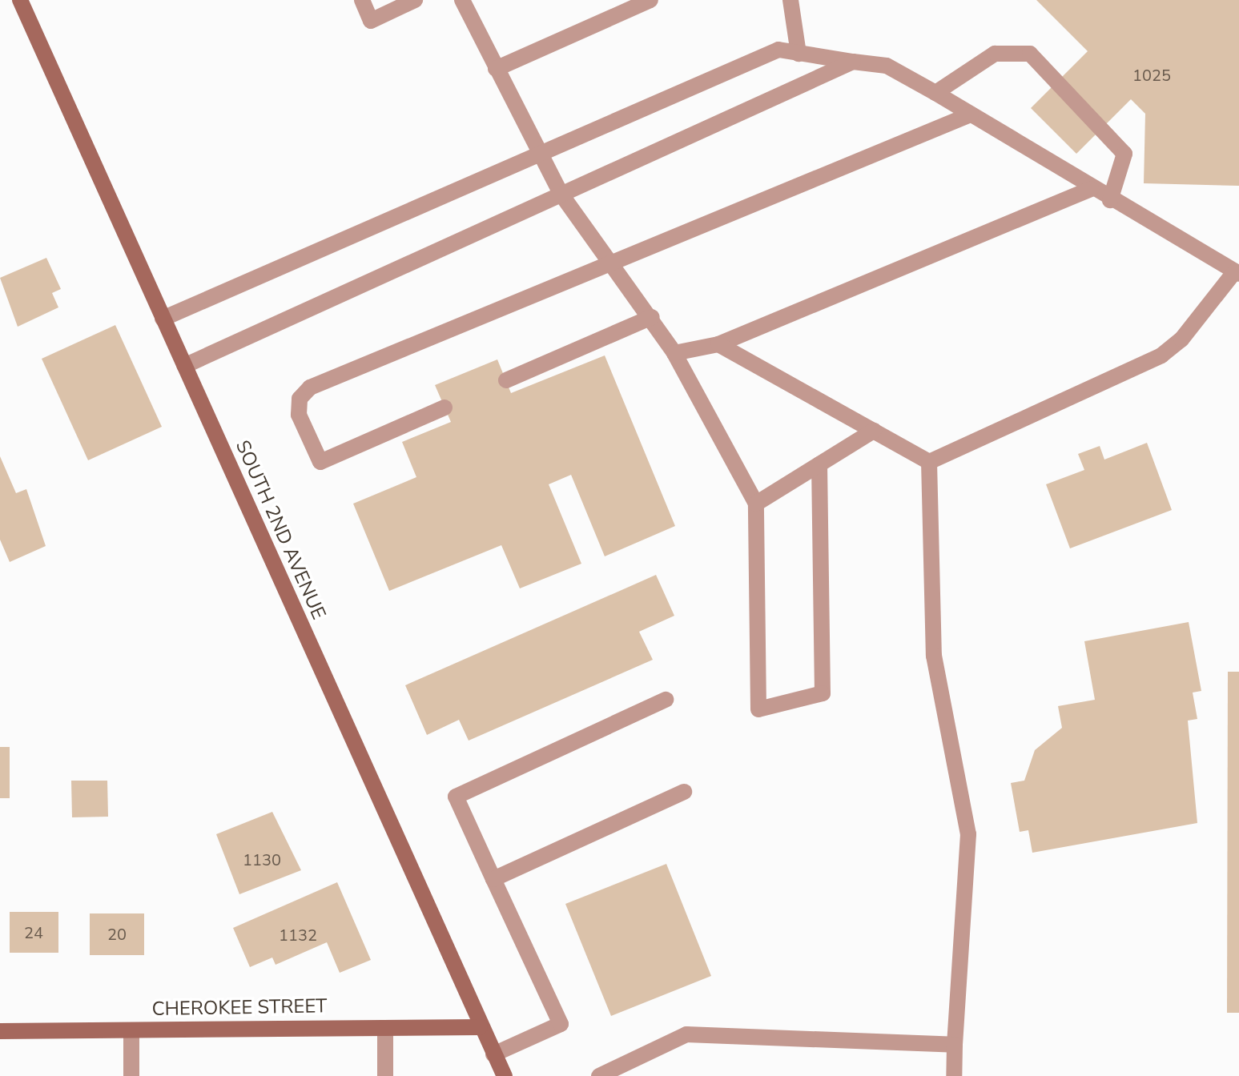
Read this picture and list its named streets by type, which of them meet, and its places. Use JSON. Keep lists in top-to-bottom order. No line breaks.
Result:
{"streets":{"main road":["SOUTH 2ND AVENUE","CHEROKEE STREET"]},"crossings":[["SOUTH 2ND AVENUE","CHEROKEE STREET"]],"house_numbers":["1025","1130","24","20","1132"]}
